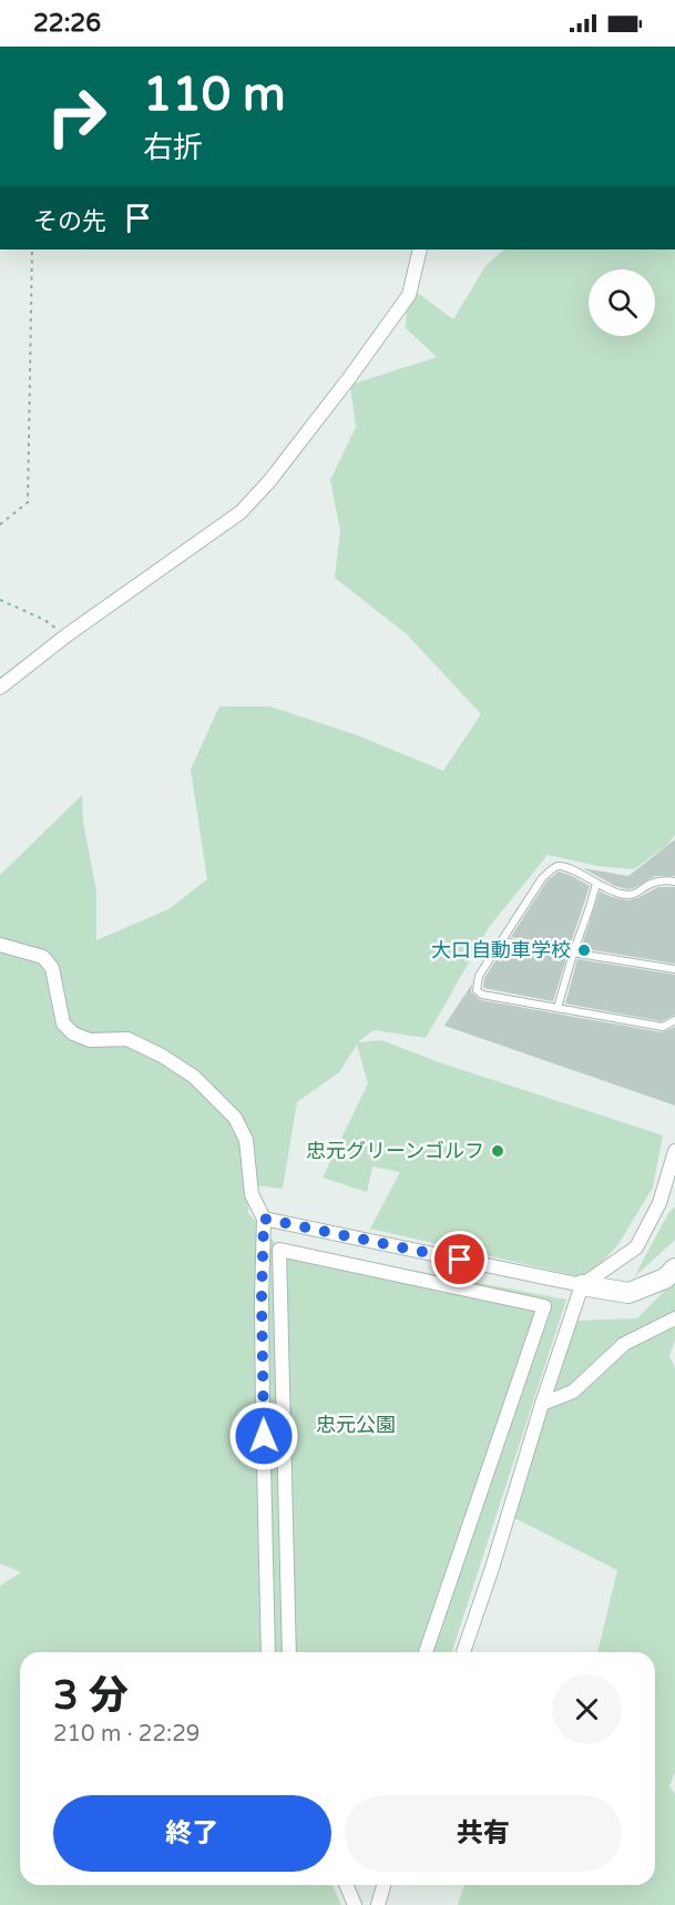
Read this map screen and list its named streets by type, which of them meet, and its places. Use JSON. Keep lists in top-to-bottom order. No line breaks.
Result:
{"parks":["忠元公園"],"places":["大口自動車学校","忠元グリーンゴルフ"],"page":{"status":"22:26","turn":["110 m","右折"],"then":"その先","heading":["3 分","210 m · 22:29"],"buttons":["終了","共有"]}}
